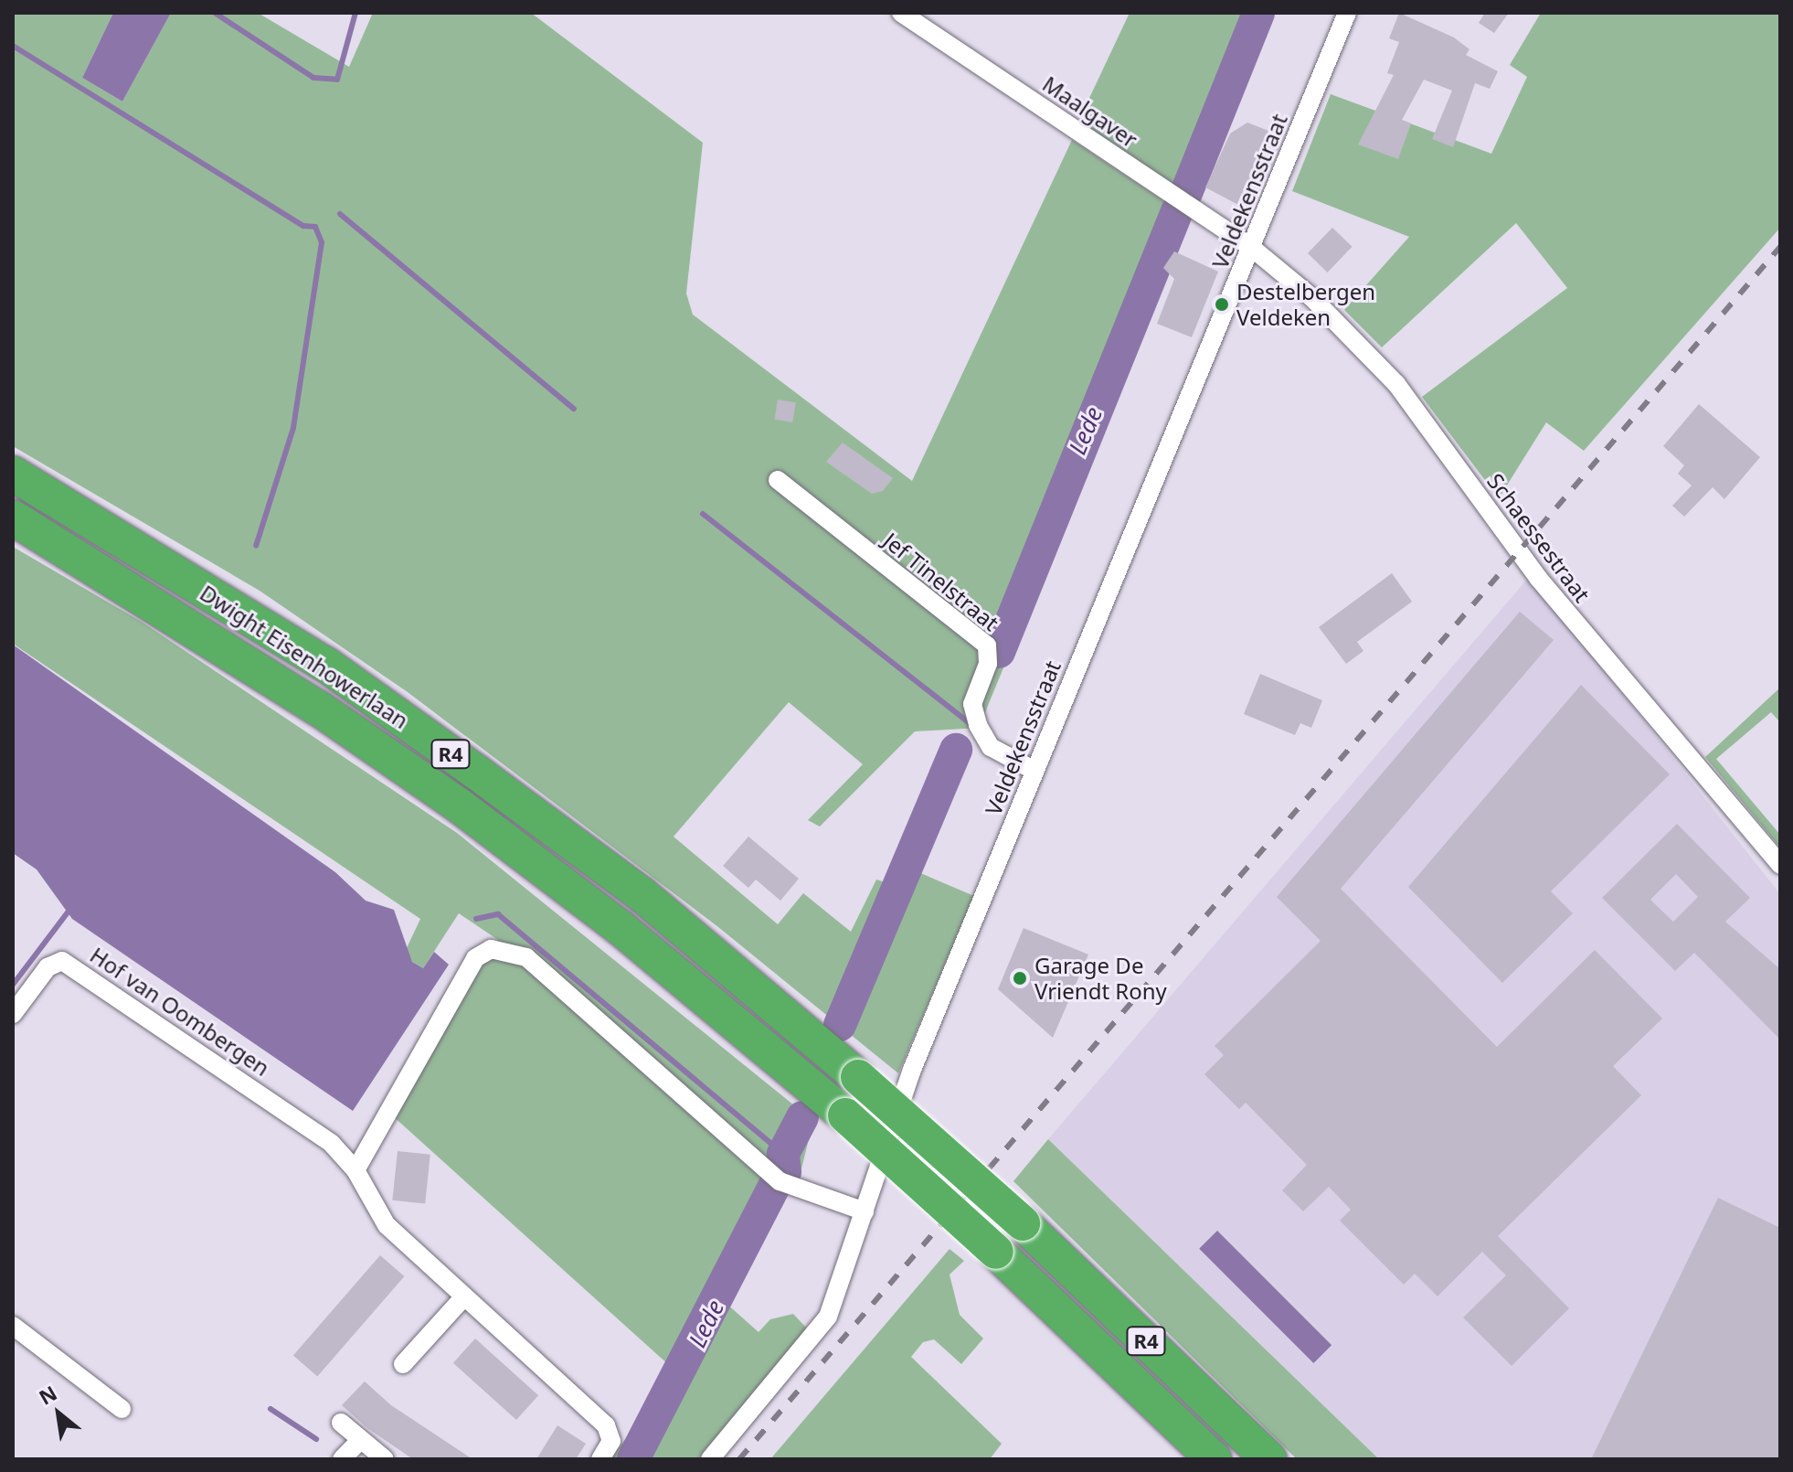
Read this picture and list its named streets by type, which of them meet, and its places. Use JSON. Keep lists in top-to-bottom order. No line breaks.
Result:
{"streets":{"highway":["Dwight Eisenhowerlaan","R4"],"street":["Maalgaver","Veldekensstraat","Schaessestraat","Jef Tinelstraat","Hof van Oombergen"]},"crossings":[["Maalgaver","Veldekensstraat"],["Maalgaver","Schaessestraat"],["Veldekensstraat","Schaessestraat"],["Veldekensstraat","Jef Tinelstraat"]],"water":["Lede"],"places":["Destelbergen Veldeken","Garage De Vriendt Rony"],"north":"top left"}
